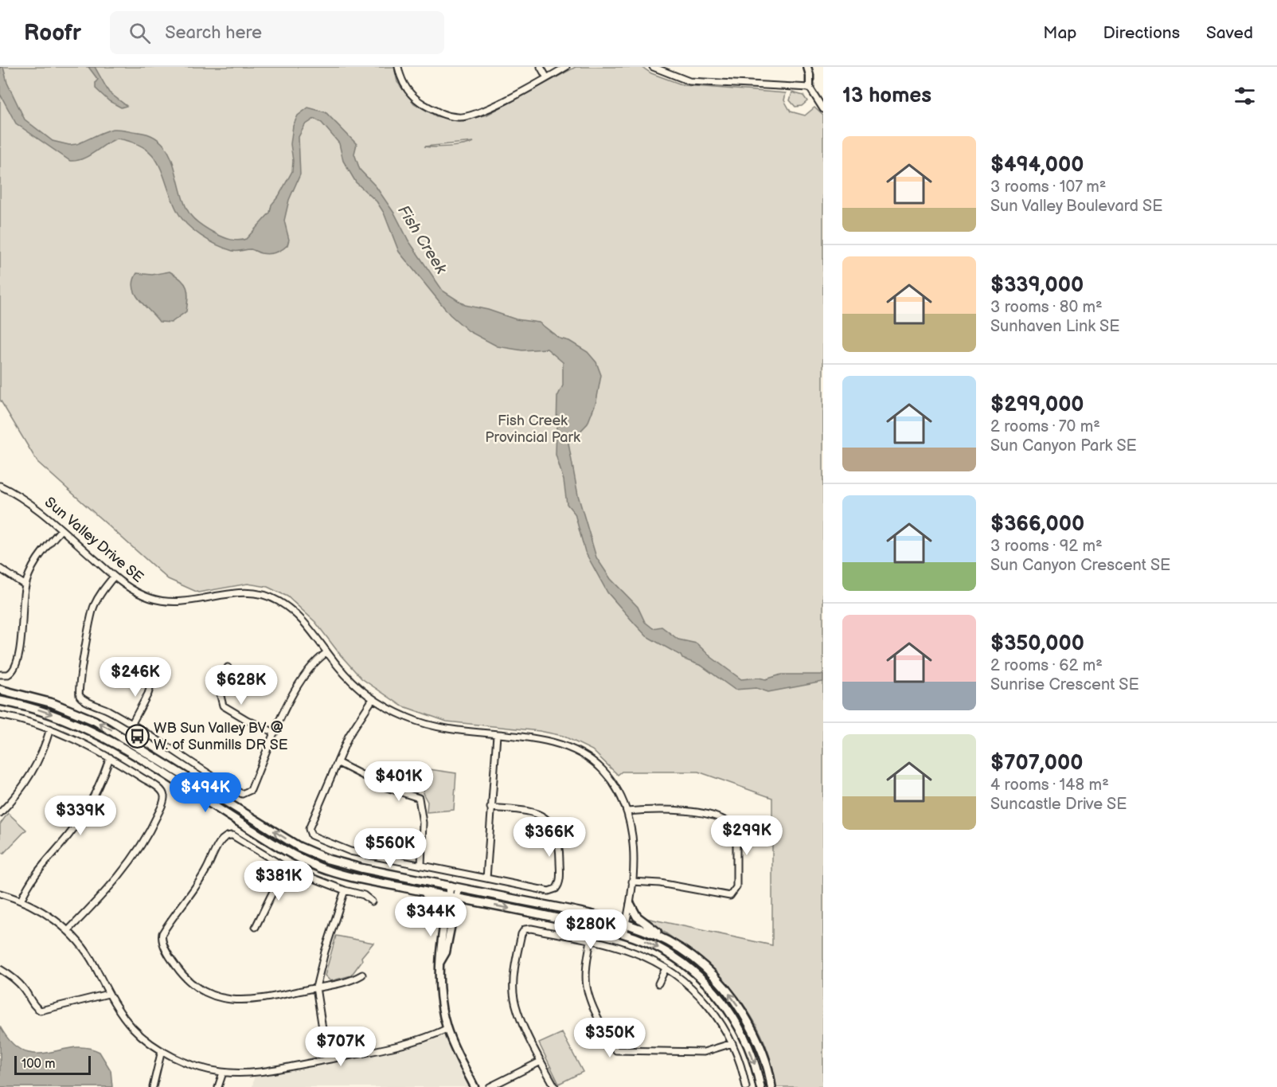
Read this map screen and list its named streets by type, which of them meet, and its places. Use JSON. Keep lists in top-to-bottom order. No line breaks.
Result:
{"streets":{"street":["Sun Valley Drive SE"]},"water":["Fish Creek"],"parks":["Fish Creek Provincial Park"],"places":{"bus stop":["WB Sun Valley BV @ W. of Sunmills DR SE"]},"scale_bar":"100 m","page":{"header":"Roofr","search":"Search here","nav":["Map","Directions","Saved"],"heading":"13 homes","list":[{"name":"$494,000","note":"3 rooms · 107 m² · Sun Valley Boulevard SE"},{"name":"$339,000","note":"3 rooms · 80 m² · Sunhaven Link SE"},{"name":"$299,000","note":"2 rooms · 70 m² · Sun Canyon Park SE"},{"name":"$366,000","note":"3 rooms · 92 m² · Sun Canyon Crescent SE"},{"name":"$350,000","note":"2 rooms · 62 m² · Sunrise Crescent SE"},{"name":"$707,000","note":"4 rooms · 148 m² · Suncastle Drive SE"}],"price":["$246K","$628K","$401K","$494K","$339K","$299K","$366K","$560K","$381K","$344K","$280K","$350K","$707K"],"scale":"100 m"}}
